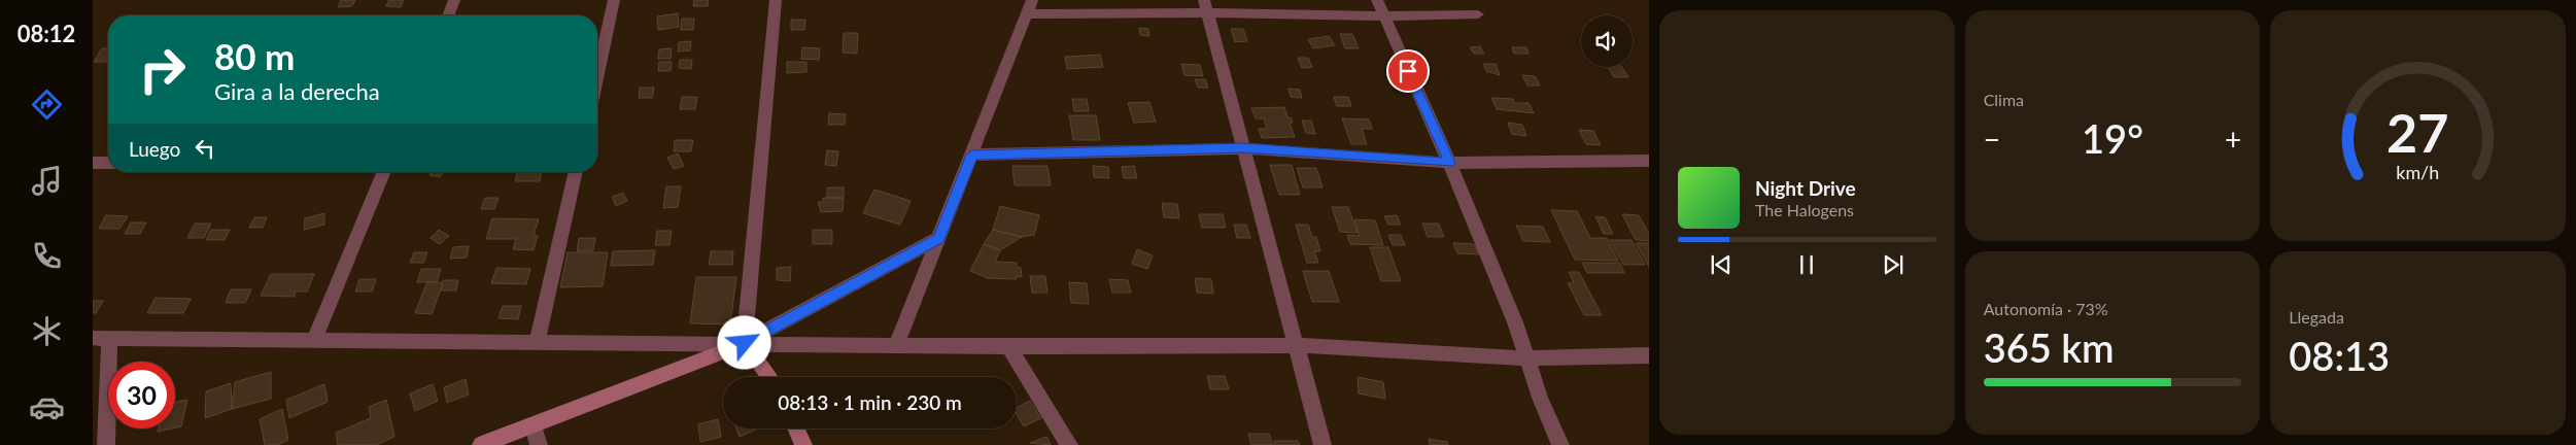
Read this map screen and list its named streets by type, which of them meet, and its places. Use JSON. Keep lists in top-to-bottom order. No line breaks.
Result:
{"page":{"tabs":"08:12","tile":["Clima",["Autonomía · 73%","365 km"],["Llegada","08:13"]],"turn":["80 m","Gira a la derecha"],"heat":["−","19°","+"],"then":"Luego","song":["Night Drive","The Halogens"],"limit":"30","trip":"08:13 · 1 min · 230 m","gauge":["27","km/h"]}}
